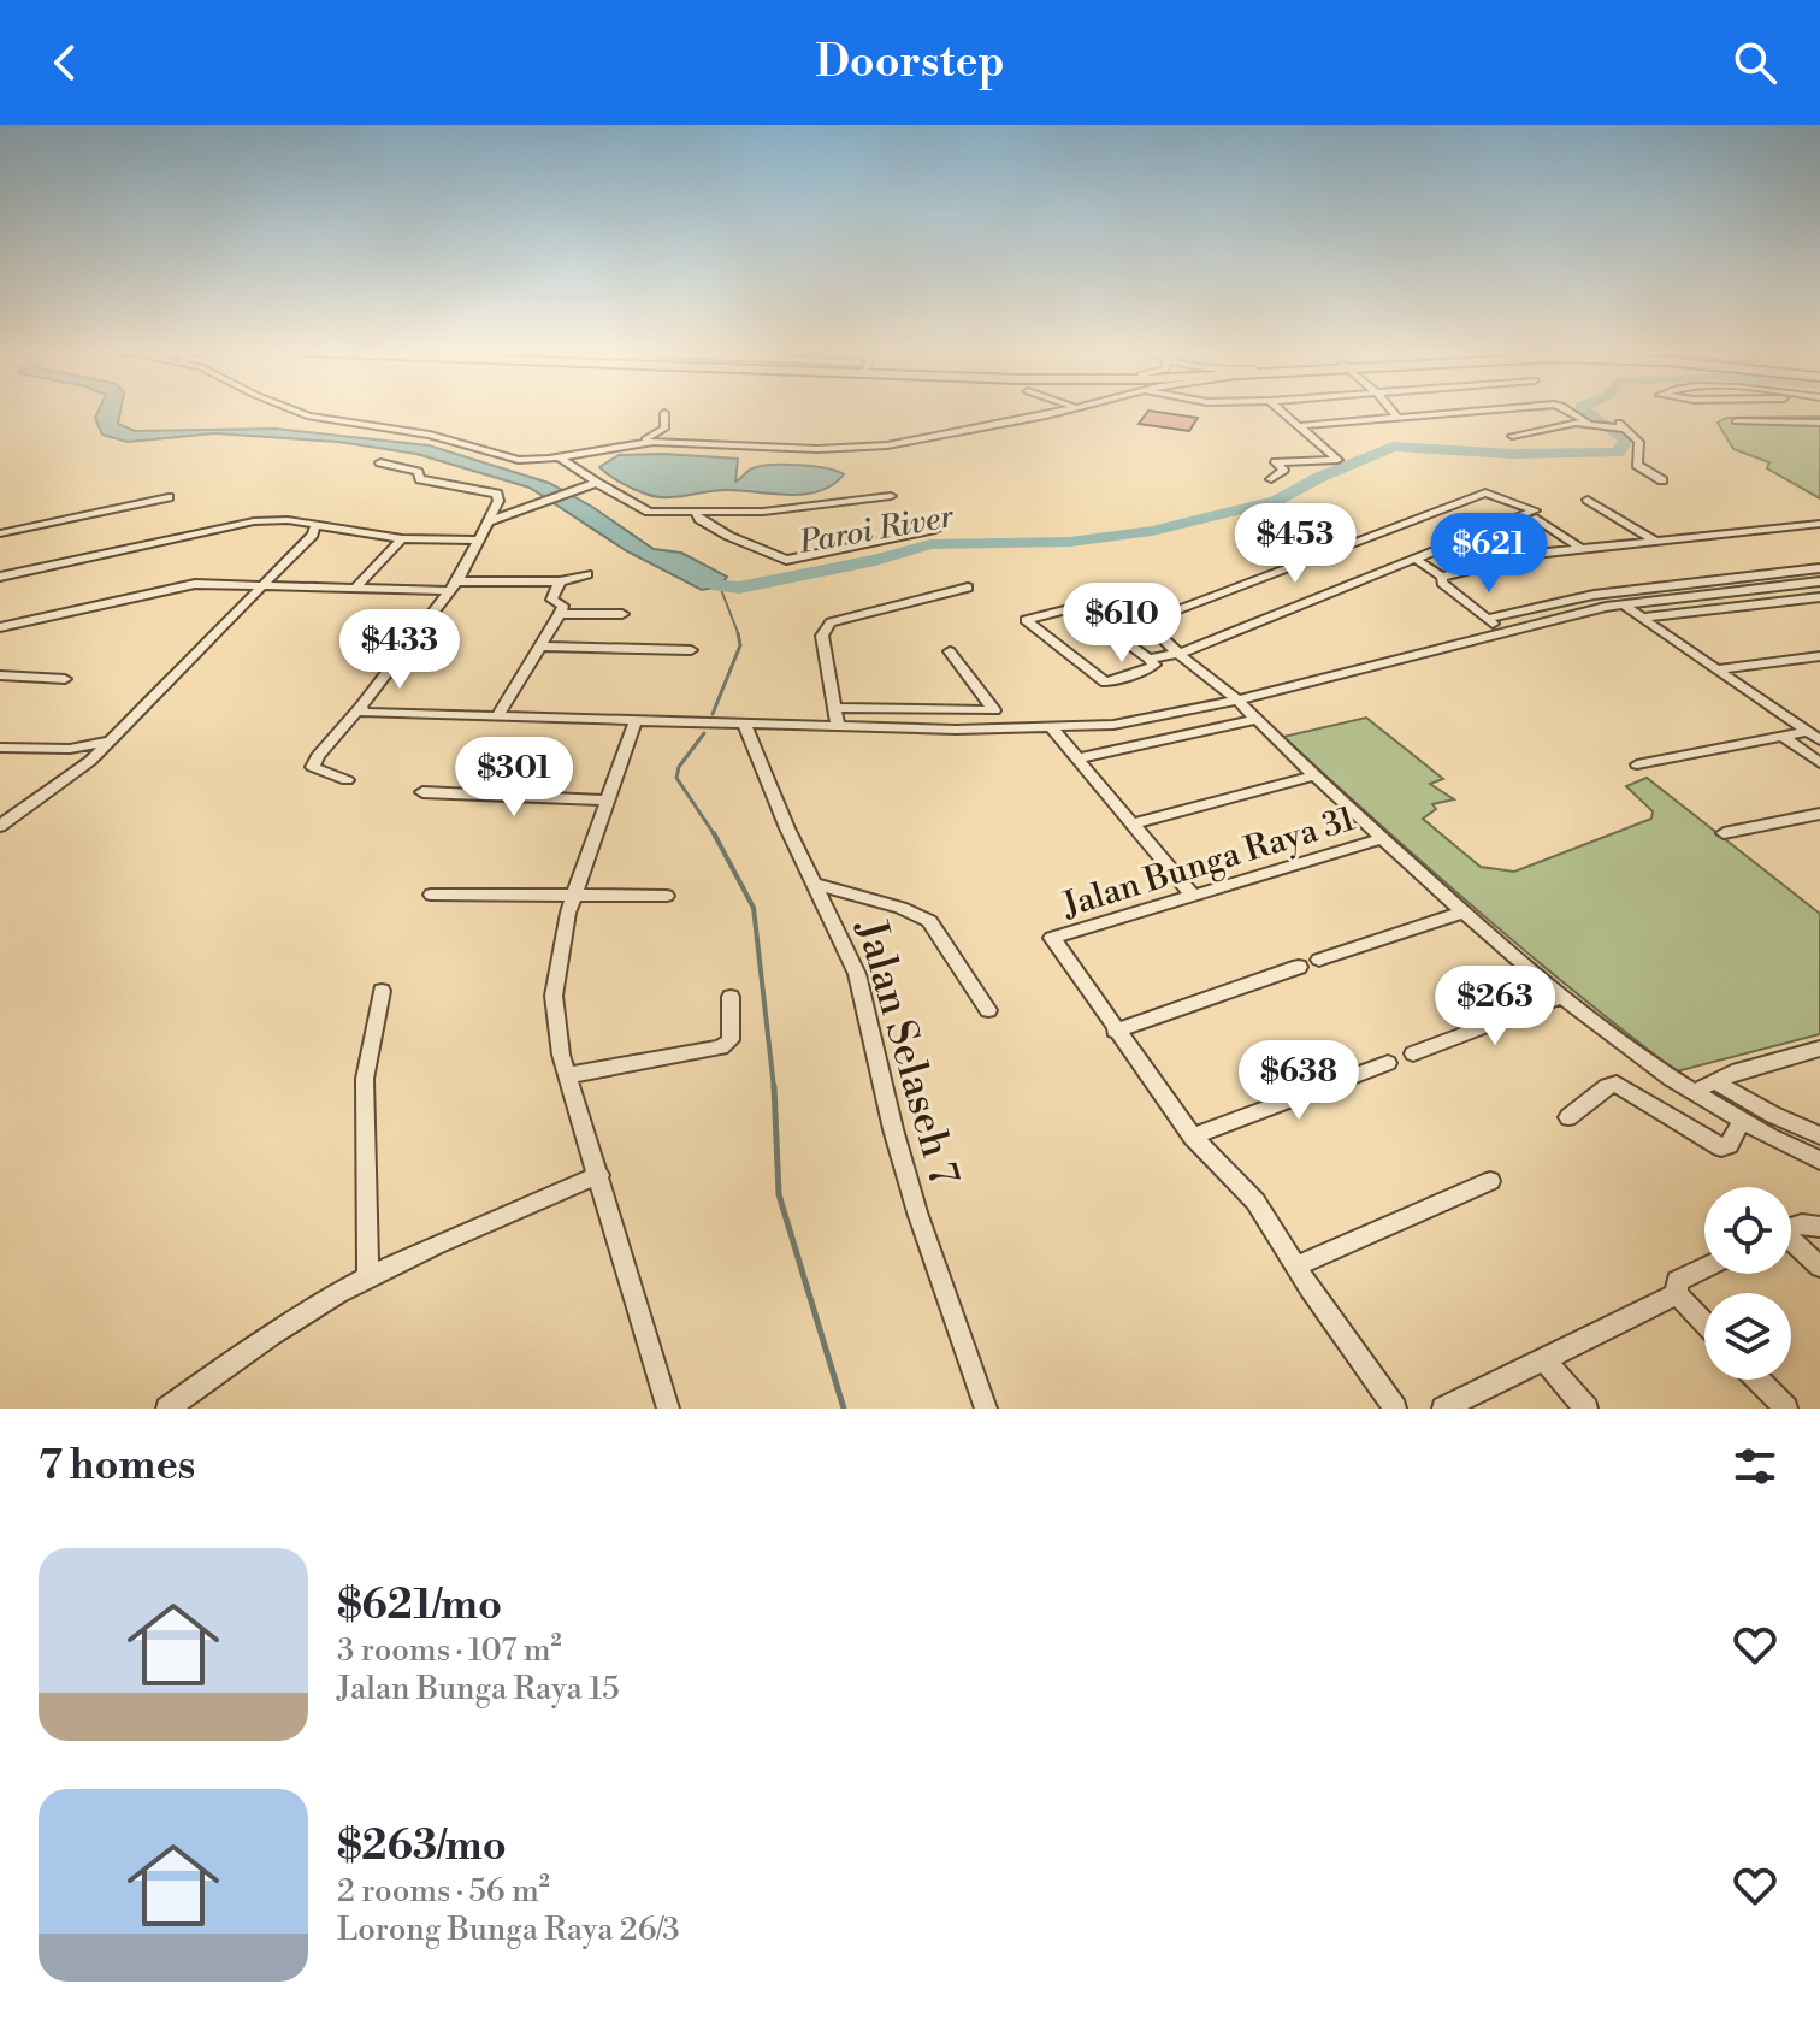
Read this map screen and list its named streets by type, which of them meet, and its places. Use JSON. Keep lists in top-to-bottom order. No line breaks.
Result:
{"streets":{"street":["Jalan Bunga Raya 31","Jalan Selaseh 7"]},"water":["Paroi River"],"page":{"header":"Doorstep","price":["$453","$621","$610","$433","$301","$263","$638"],"heading":"7 homes","list":[{"name":"$621/mo","note":"3 rooms · 107 m² · Jalan Bunga Raya 15"},{"name":"$263/mo","note":"2 rooms · 56 m² · Lorong Bunga Raya 26/3"}]}}
